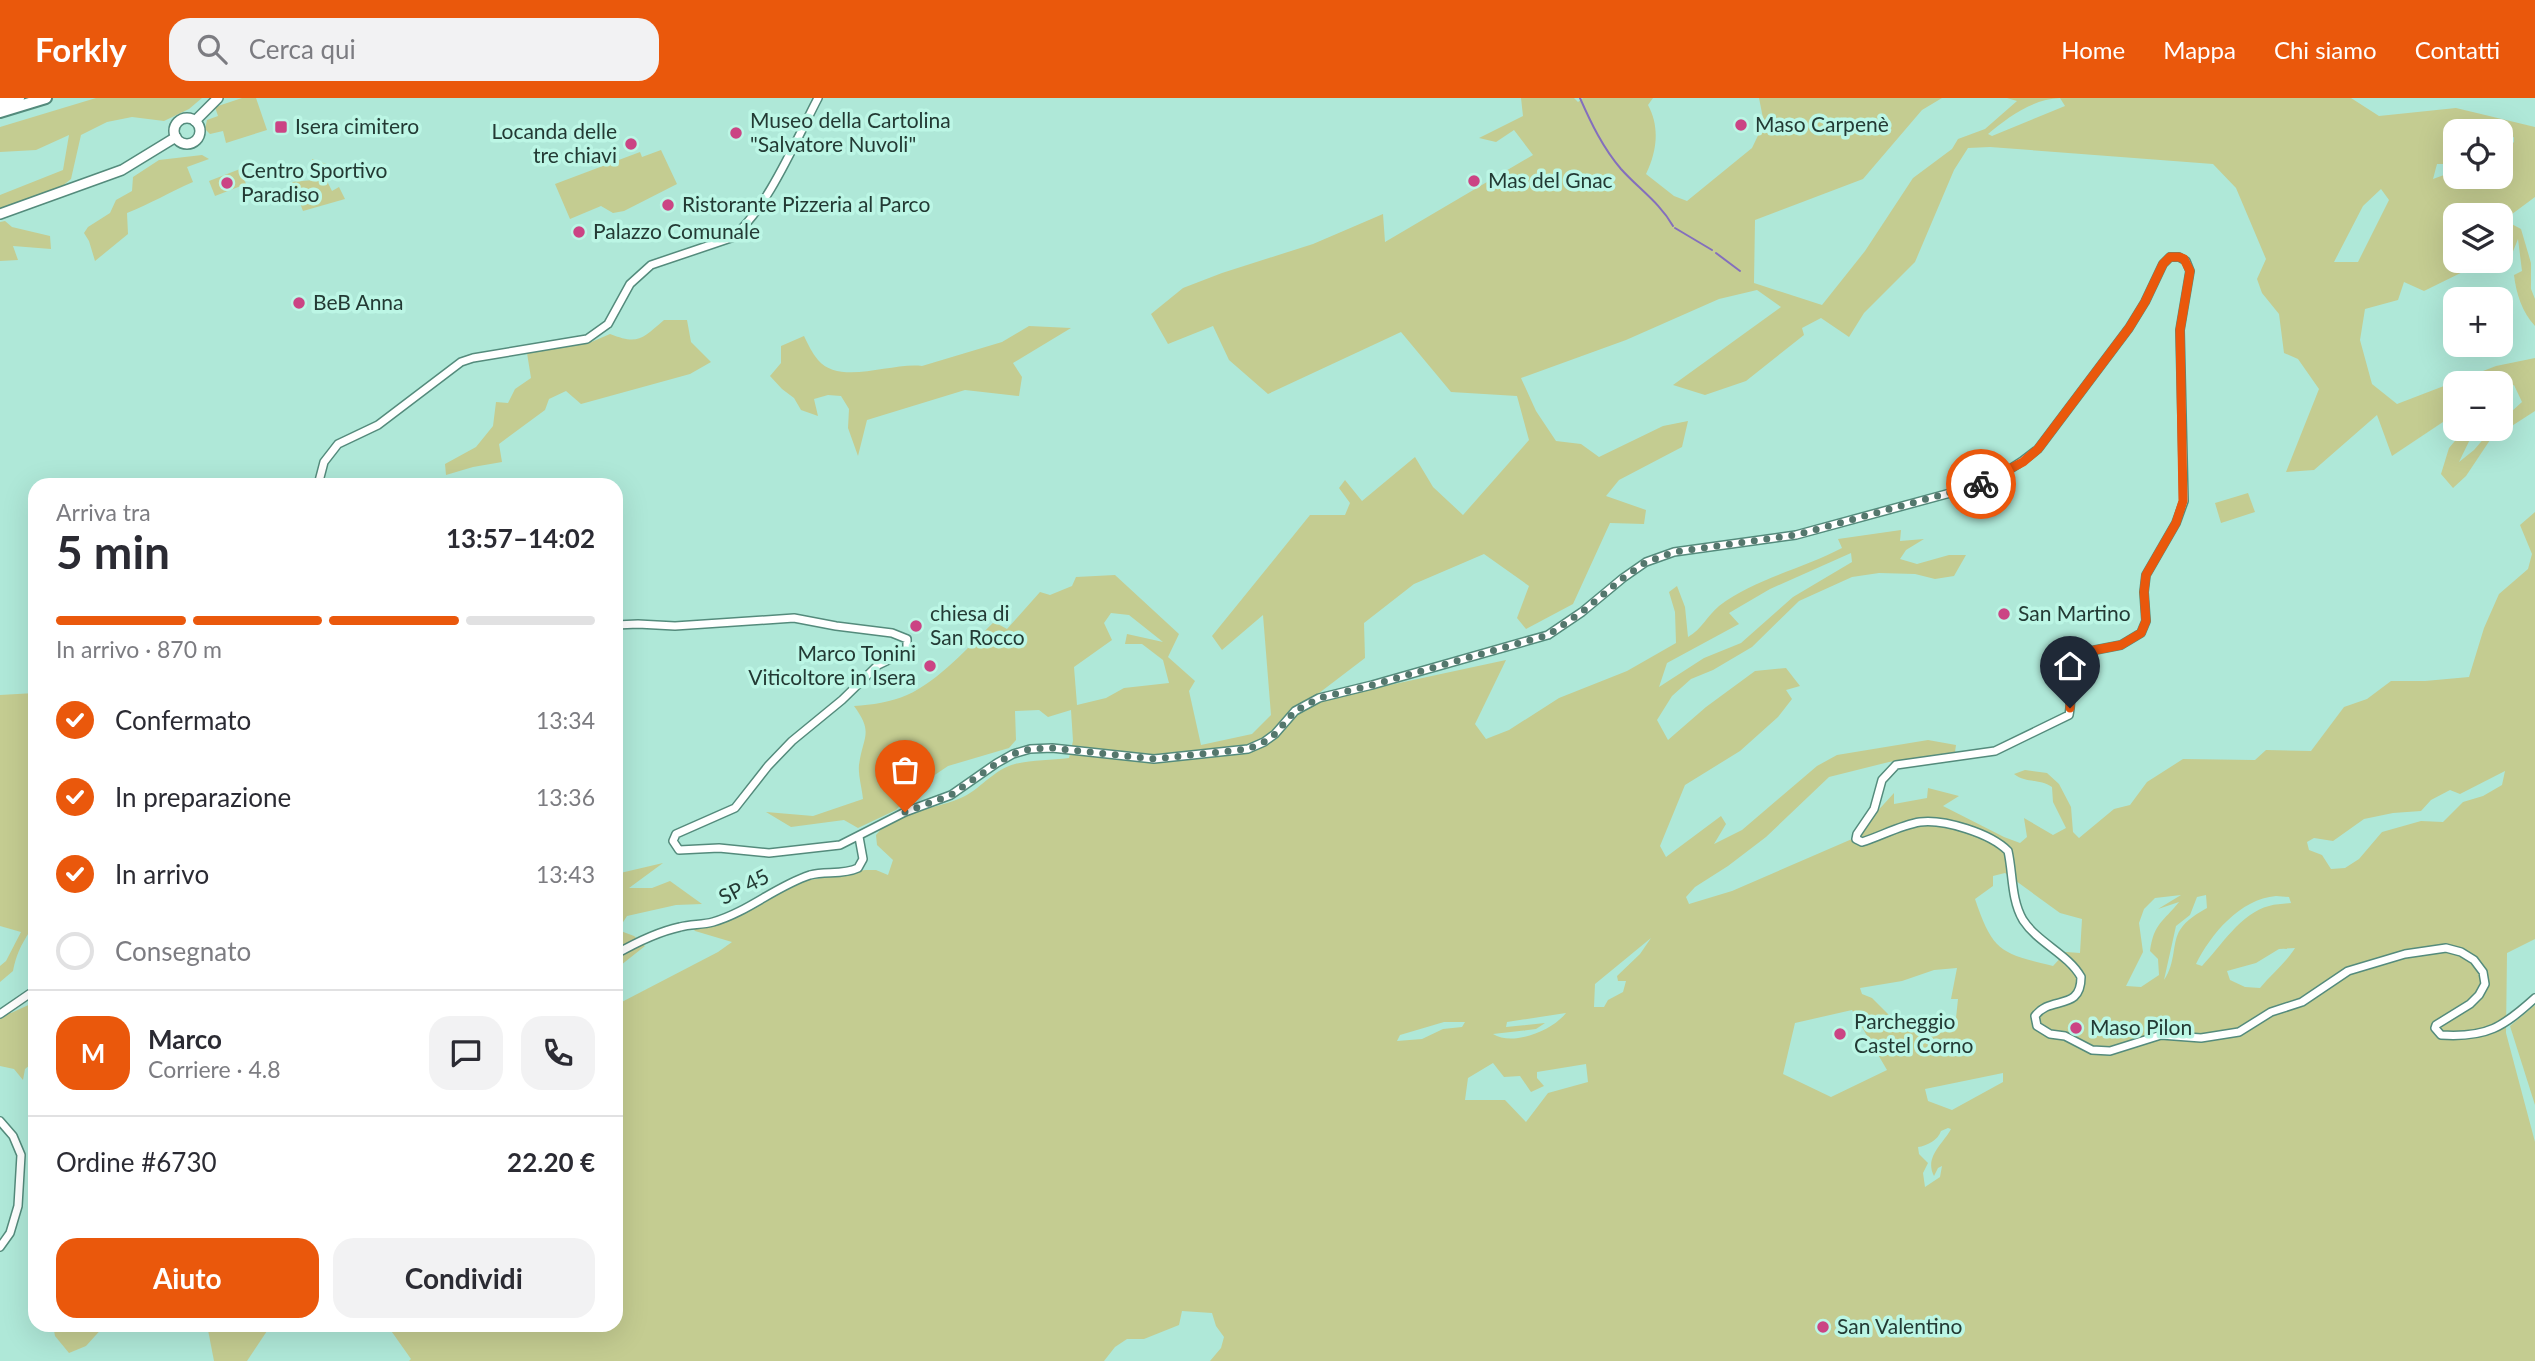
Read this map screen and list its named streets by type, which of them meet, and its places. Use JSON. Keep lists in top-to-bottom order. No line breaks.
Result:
{"streets":{"street":["SP 45"]},"places":{"other":["Maso Carpenè","Museo della Cartolina \"Salvatore Nuvoli\"","Locanda delle tre chiavi","Mas del Gnac","Centro Sportivo Paradiso","Ristorante Pizzeria al Parco","Palazzo Comunale","BeB Anna","San Martino","chiesa di San Rocco","Marco Tonini Viticoltore in Isera","Maso Pilon","Parcheggio Castel Corno","San Valentino"],"transit":["Isera cimitero"]},"page":{"header":"Forkly","search":"Cerca qui","nav":["Home","Mappa","Chi siamo","Contatti"],"map_buttons":["+","−"],"heading":["5 min","Arriva tra","13:57–14:02"],"panel":["Marco","Corriere · 4.8","Ordine #6730","22.20 €"],"bar":"In arrivo · 870 m","list":[["Confermato","13:34"],["In preparazione","13:36"],["In arrivo","13:43"],"Consegnato"],"round":"M","buttons":["Aiuto","Condividi"]}}
